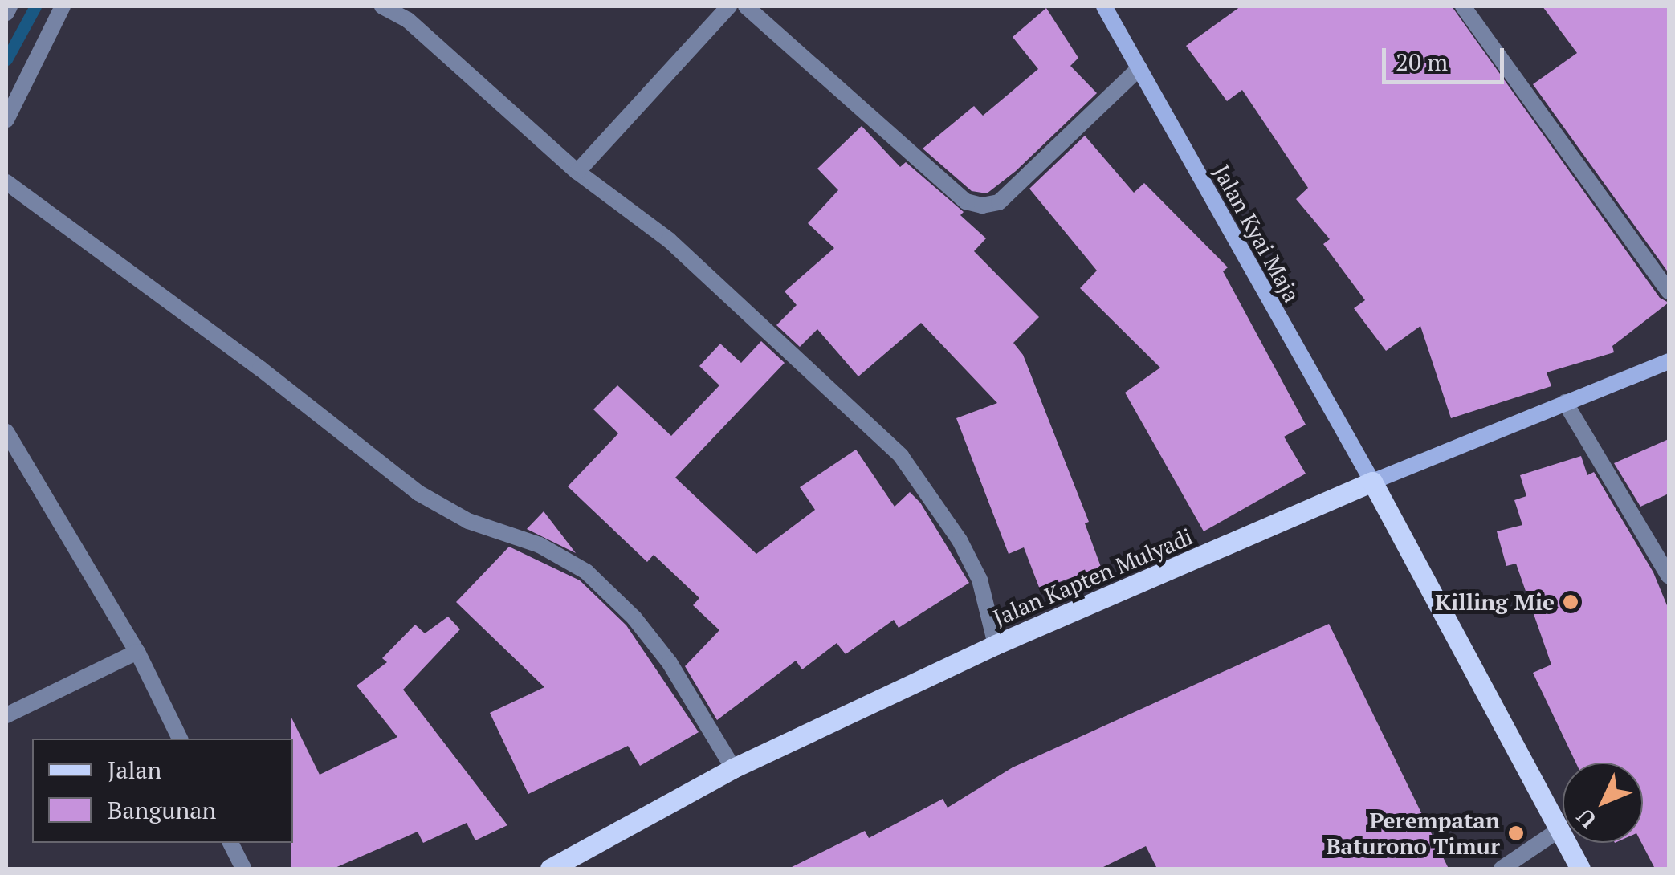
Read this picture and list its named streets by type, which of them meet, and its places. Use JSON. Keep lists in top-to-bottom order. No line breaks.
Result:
{"streets":{"main road":["Jalan Kyai Maja","Jalan Kapten Mulyadi"]},"crossings":[["Jalan Kyai Maja","Jalan Kapten Mulyadi"]],"places":["Killing Mie","Perempatan Baturono Timur"],"legend":["Jalan","Bangunan"],"scale_bar":"20 m","north":"bottom left"}
